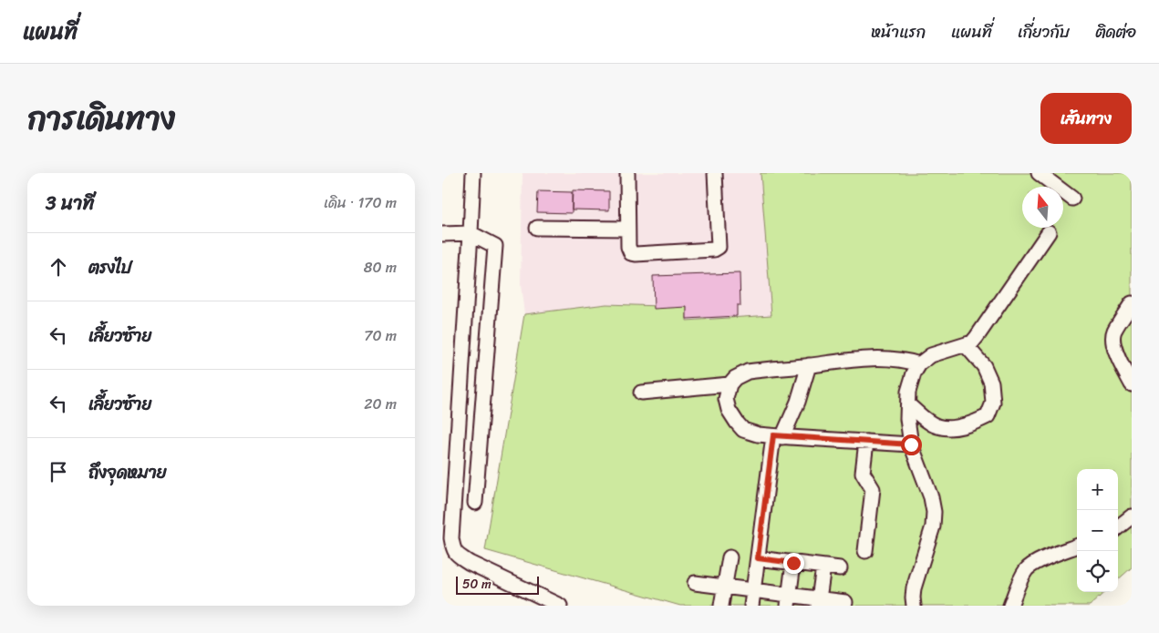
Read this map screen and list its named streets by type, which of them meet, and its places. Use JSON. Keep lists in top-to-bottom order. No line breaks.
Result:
{"scale_bar":"50 m","north":"top","page":{"header":"แผนที่","nav":["หน้าแรก","แผนที่","เกี่ยวกับ","ติดต่อ"],"title":"การเดินทาง","buttons":"เส้นทาง","heading":["3 นาที","เดิน · 170 m"],"list":[["ตรงไป","80 m"],["เลี้ยวซ้าย","70 m"],["เลี้ยวซ้าย","20 m"],"ถึงจุดหมาย"],"map_buttons":["+","−"],"scale":"50 m"}}
